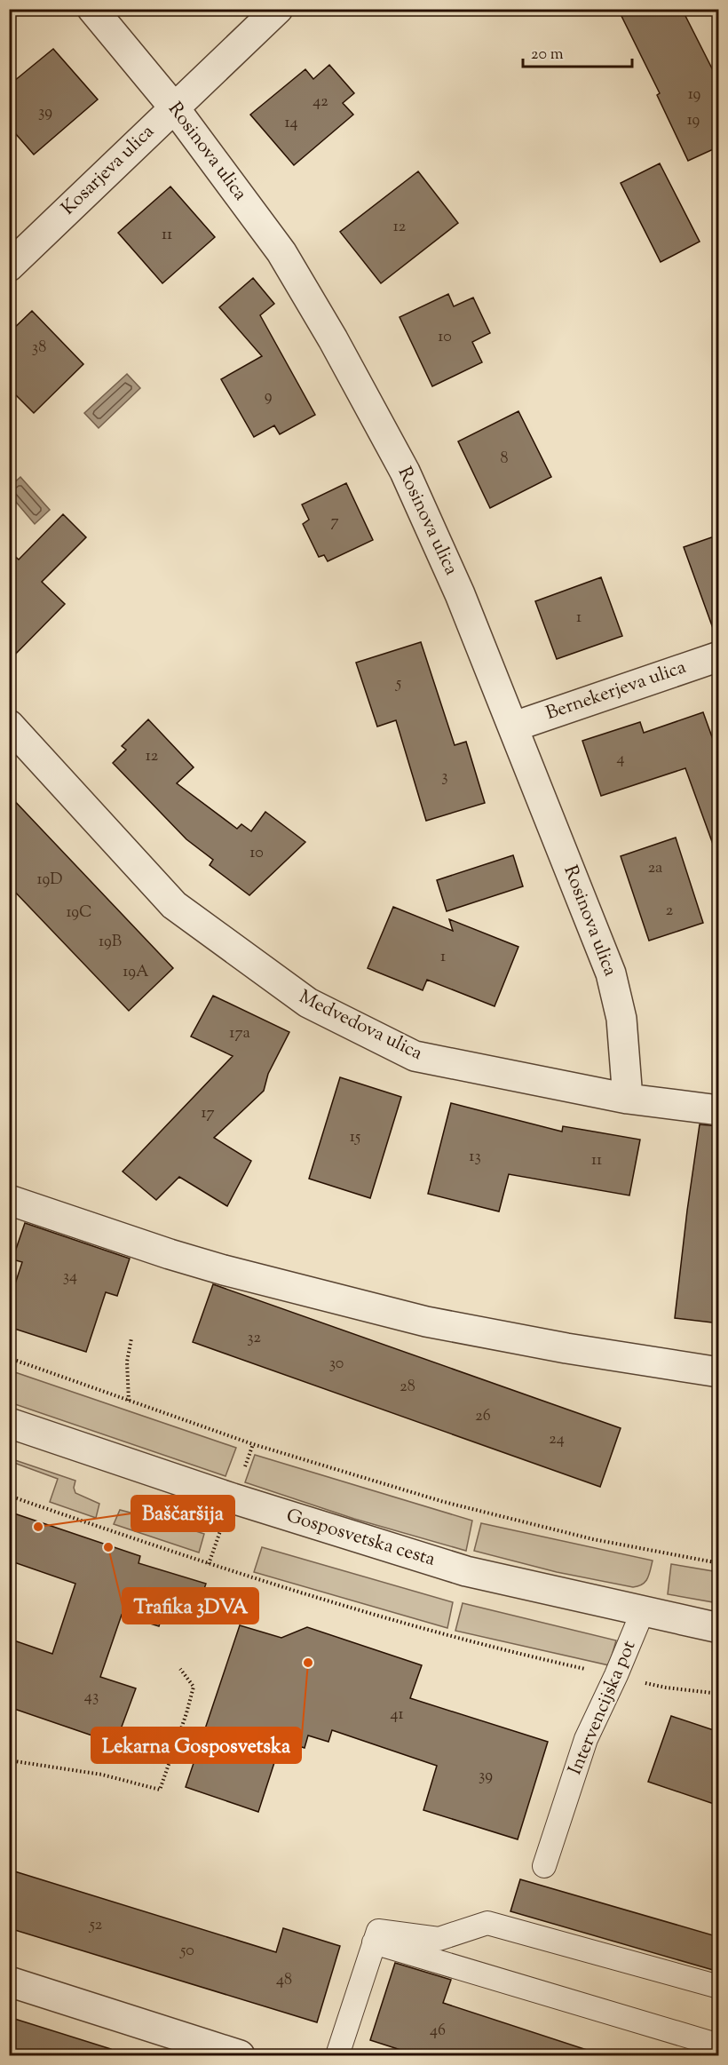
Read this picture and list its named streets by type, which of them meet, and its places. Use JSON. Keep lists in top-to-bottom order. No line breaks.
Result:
{"streets":{"street":["Rosinova ulica","Kosarjeva ulica","Bernekerjeva ulica","Medvedova ulica","Gosposvetska cesta"],"lane":["Intervencijska pot"]},"crossings":[["Rosinova ulica","Kosarjeva ulica"],["Rosinova ulica","Bernekerjeva ulica"],["Rosinova ulica","Medvedova ulica"],["Gosposvetska cesta","Intervencijska pot"]],"places":["Baščaršija","Trafika 3DVA","Lekarna Gosposvetska"],"house_numbers":["19","42","39","19","14","12","11","10","38","9","8","7","1","5","12","4","3","10","2a","19D","2","19C","19B","1","19A","17a","17","15","13","11","34","32","30","28","26","24","43","41","39","52","50","48","46"],"scale_bar":"20 m"}
